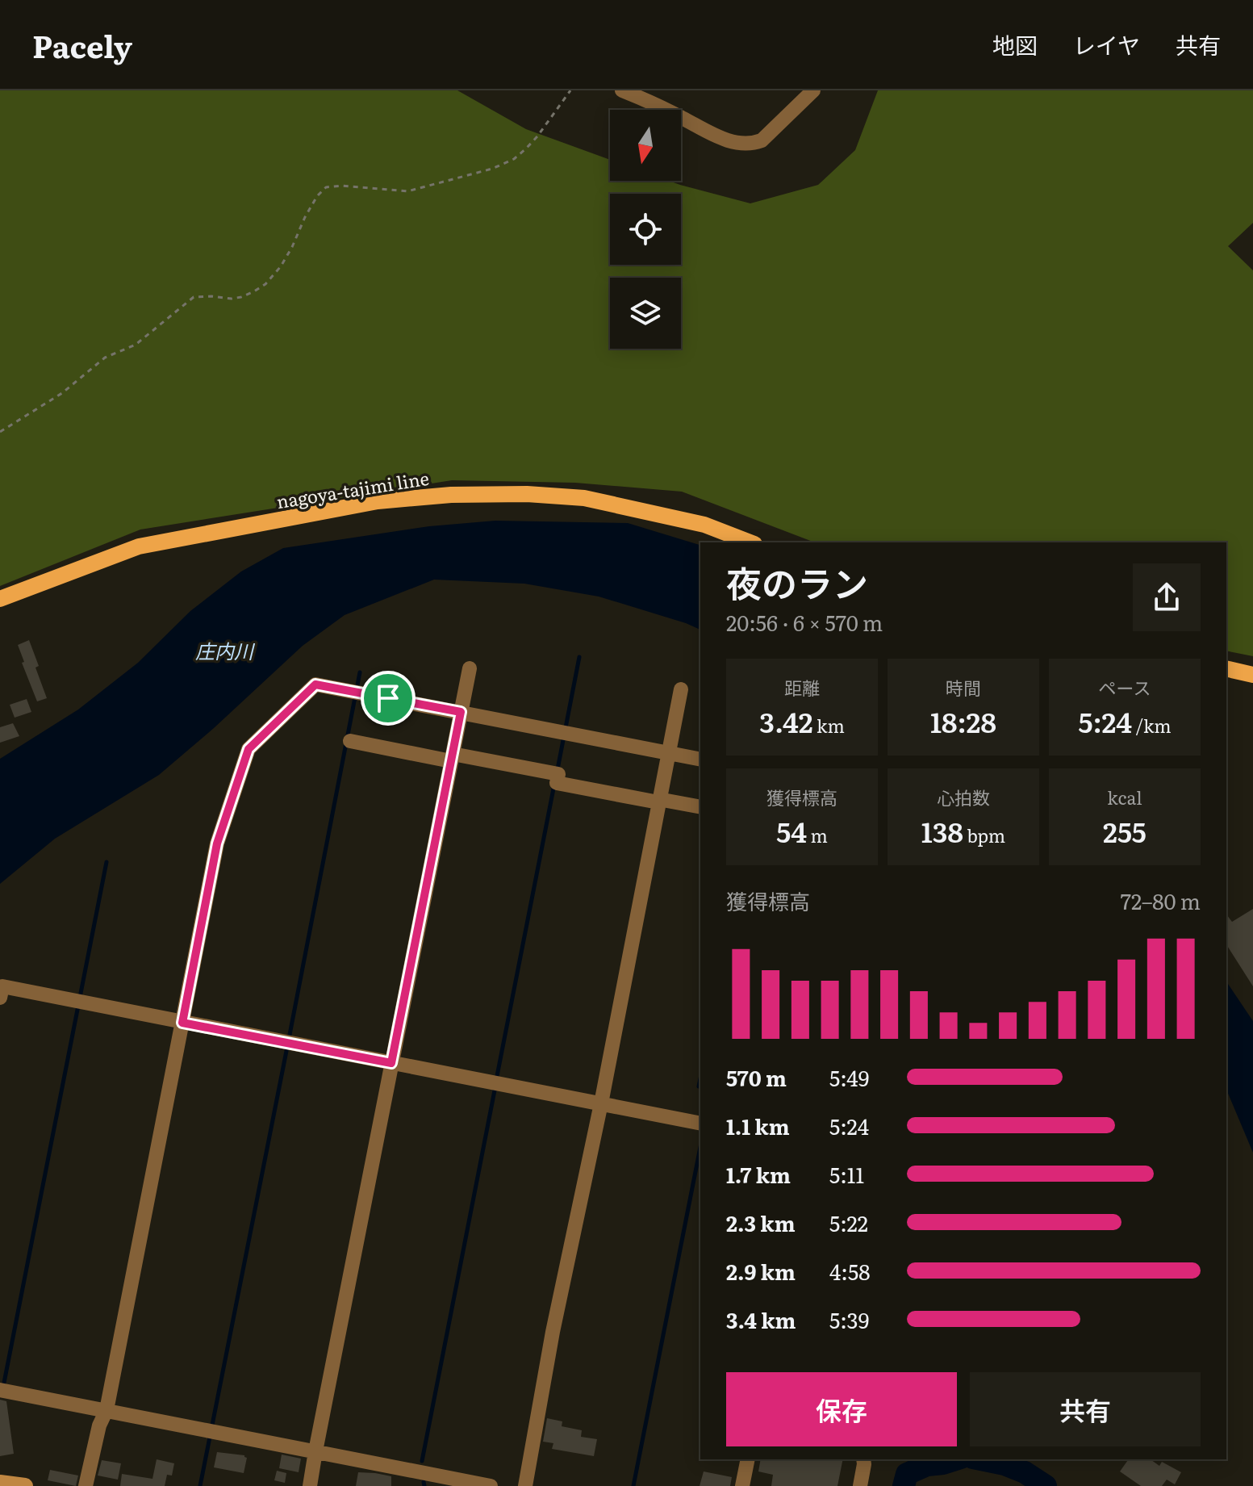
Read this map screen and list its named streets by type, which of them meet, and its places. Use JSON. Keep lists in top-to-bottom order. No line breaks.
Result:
{"streets":{"main road":["nagoya-tajimi line"]},"water":["庄内川"],"north":"bottom","page":{"header":"Pacely","nav":["地図","レイヤ","共有"],"heading":["夜のラン","20:56 · 6 × 570 m"],"stats":[["距離","3.42 km"],["時間","18:28"],["ペース","5:24 /km"],["獲得標高","54 m"],["心拍数","138 bpm"],["kcal","255"]],"chart":["獲得標高","72–80 m"],"list":[{"name":"570 m","note":"5:49"},{"name":"1.1 km","note":"5:24"},{"name":"1.7 km","note":"5:11"},{"name":"2.3 km","note":"5:22"},{"name":"2.9 km","note":"4:58"},{"name":"3.4 km","note":"5:39"}],"buttons":["保存","共有"]}}
